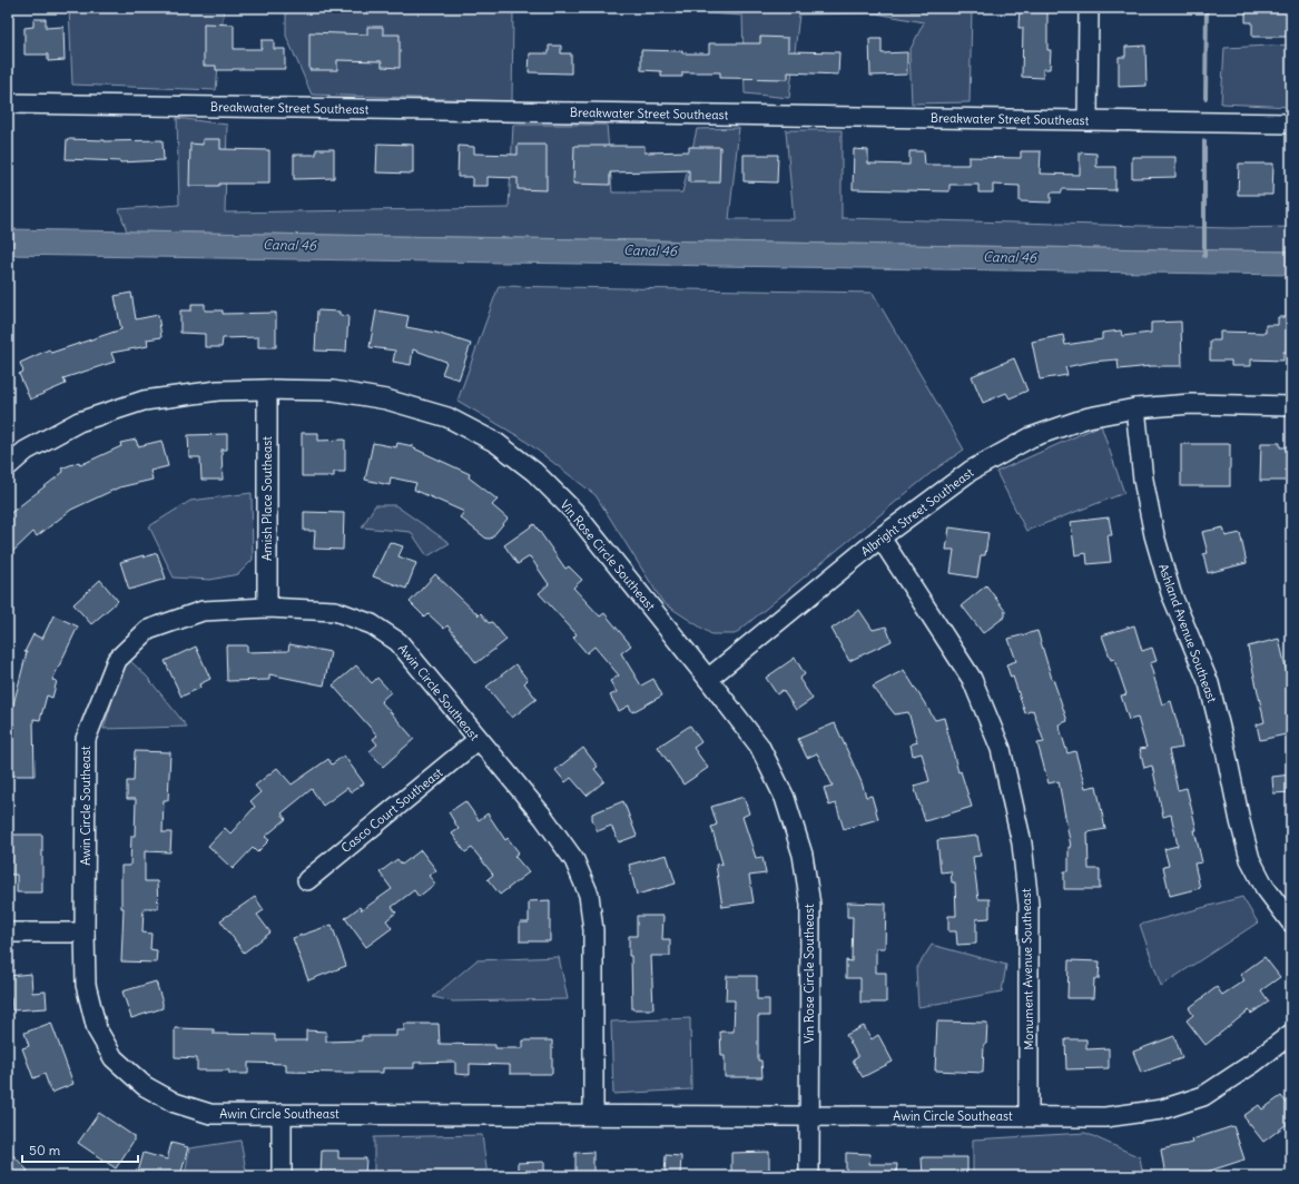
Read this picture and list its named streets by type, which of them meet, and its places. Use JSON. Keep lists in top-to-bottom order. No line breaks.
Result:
{"streets":{"street":["Breakwater Street Southeast","Amish Place Southeast","Albright Street Southeast","Vin Rose Circle Southeast","Ashland Avenue Southeast","Awin Circle Southeast","Casco Court Southeast","Monument Avenue Southeast"]},"crossings":[["Amish Place Southeast","Vin Rose Circle Southeast"],["Amish Place Southeast","Awin Circle Southeast"],["Albright Street Southeast","Vin Rose Circle Southeast"],["Albright Street Southeast","Ashland Avenue Southeast"],["Albright Street Southeast","Monument Avenue Southeast"],["Vin Rose Circle Southeast","Awin Circle Southeast"],["Awin Circle Southeast","Casco Court Southeast"],["Awin Circle Southeast","Monument Avenue Southeast"]],"water":["Canal 46"],"scale_bar":"50 m"}
